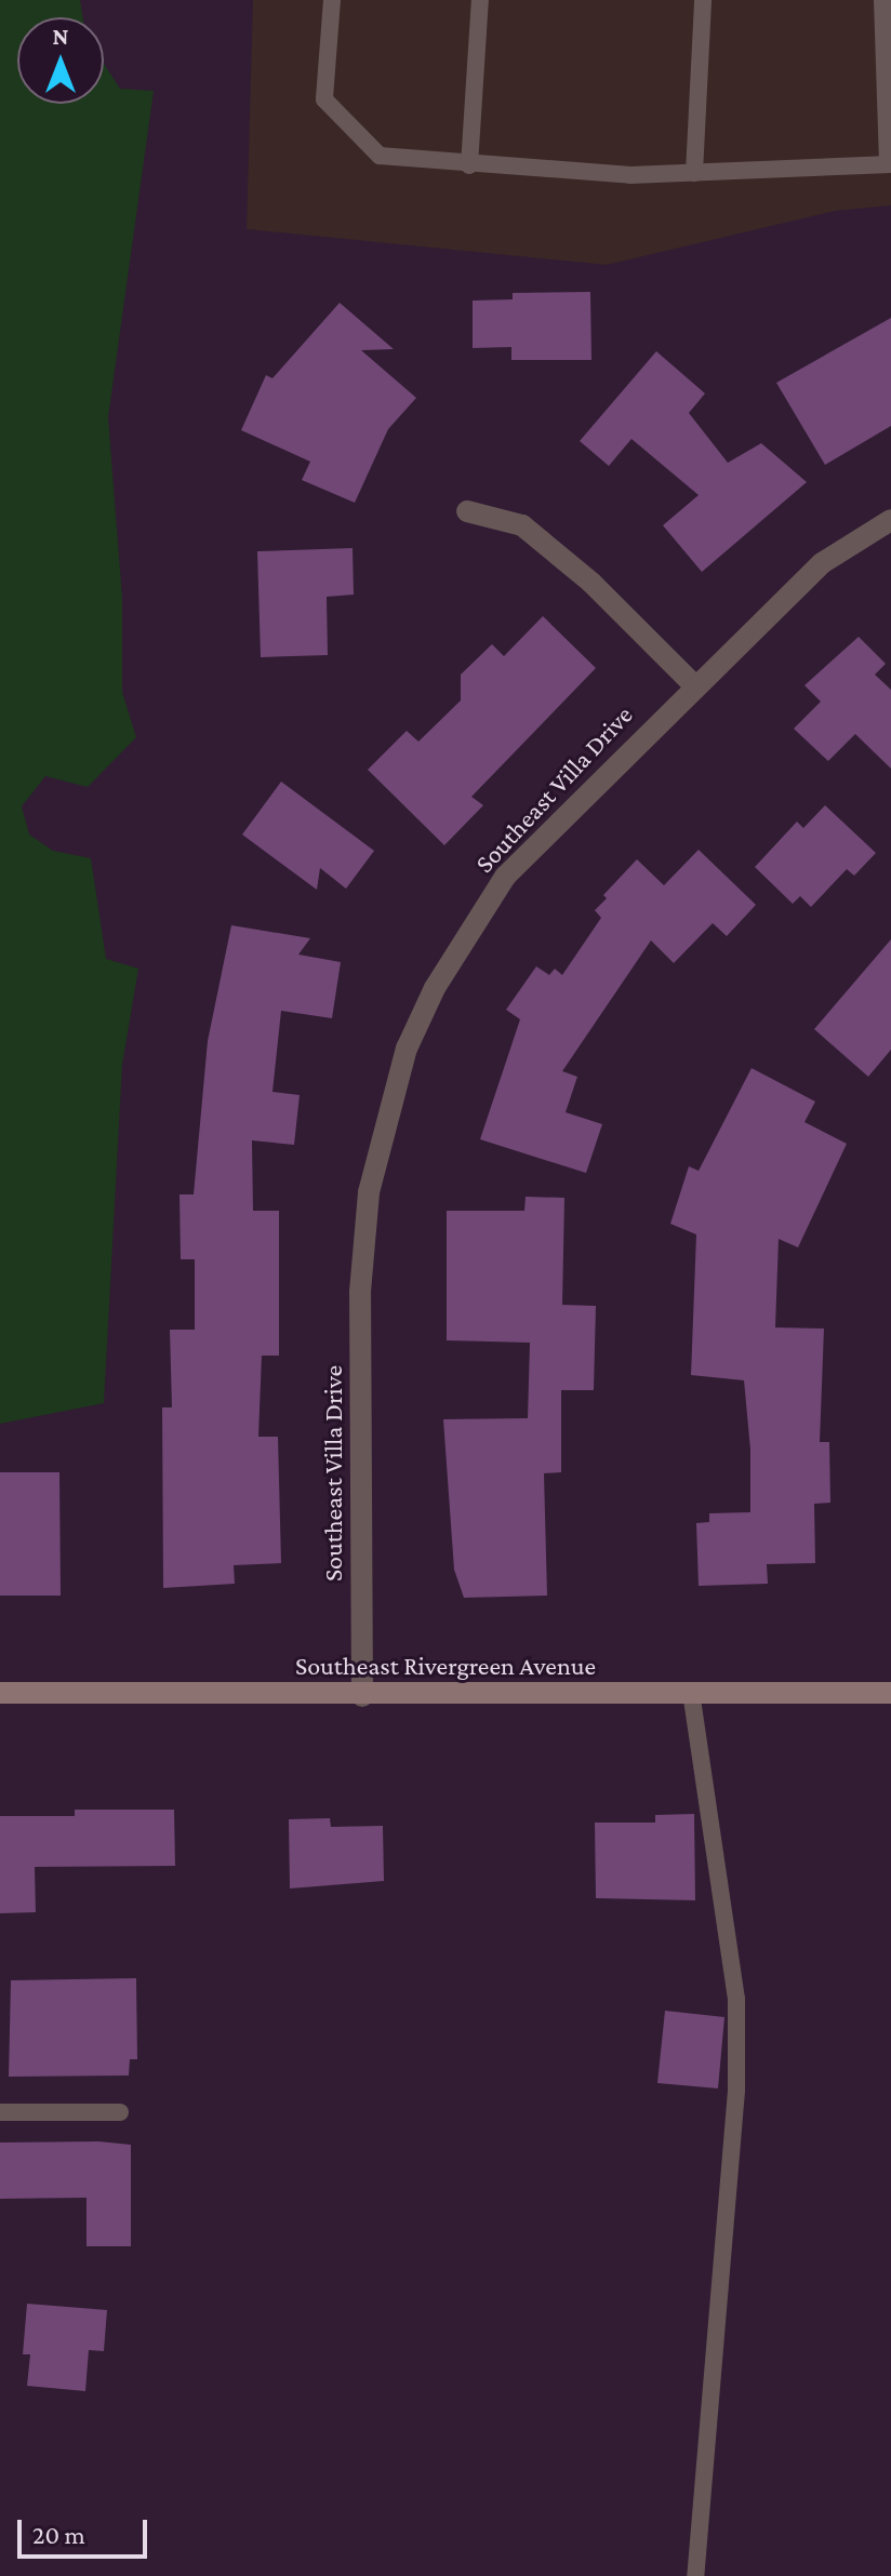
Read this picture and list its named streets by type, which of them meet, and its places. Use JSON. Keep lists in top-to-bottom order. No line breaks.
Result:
{"streets":{"street":["Southeast Villa Drive","Southeast Rivergreen Avenue"]},"crossings":[["Southeast Villa Drive","Southeast Rivergreen Avenue"]],"scale_bar":"20 m","north":"top"}
